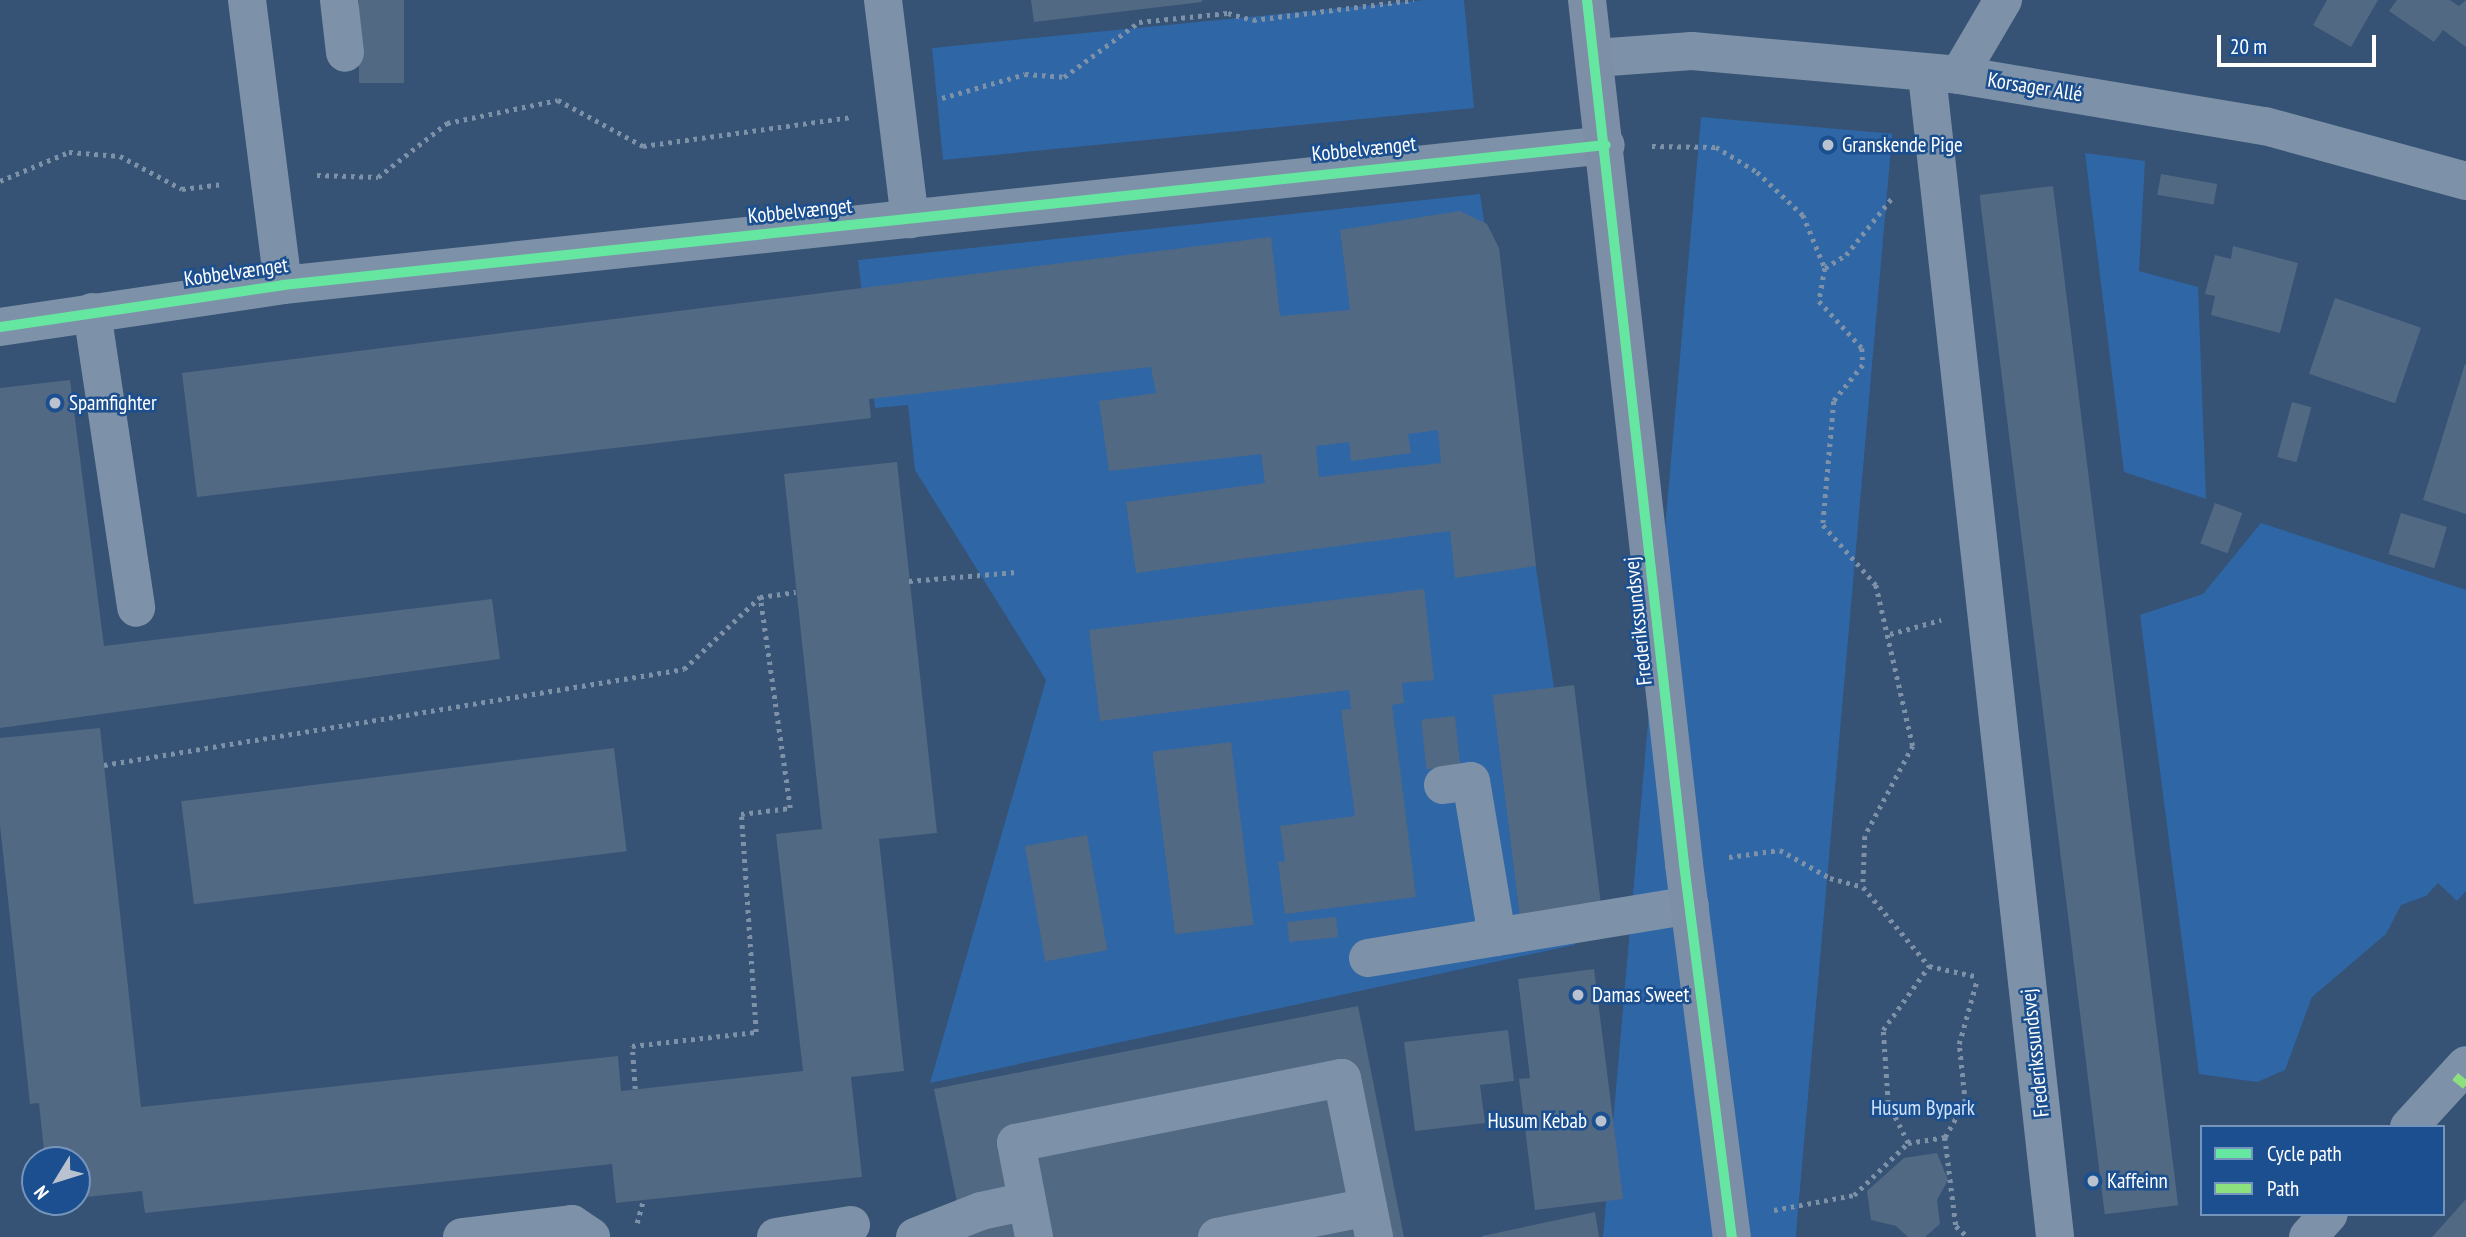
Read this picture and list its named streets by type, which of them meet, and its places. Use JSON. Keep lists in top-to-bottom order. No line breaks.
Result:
{"streets":{"main road":["Frederikssundsvej"],"street":["Korsager Allé","Kobbelvænget"]},"crossings":[["Korsager Allé","Frederikssundsvej"],["Kobbelvænget","Frederikssundsvej"]],"parks":["Husum Bypark"],"places":["Granskende Pige","Spamfighter","Damas Sweet","Husum Kebab","Kaffeinn"],"legend":["Cycle path","Path"],"scale_bar":"20 m","north":"bottom left"}
